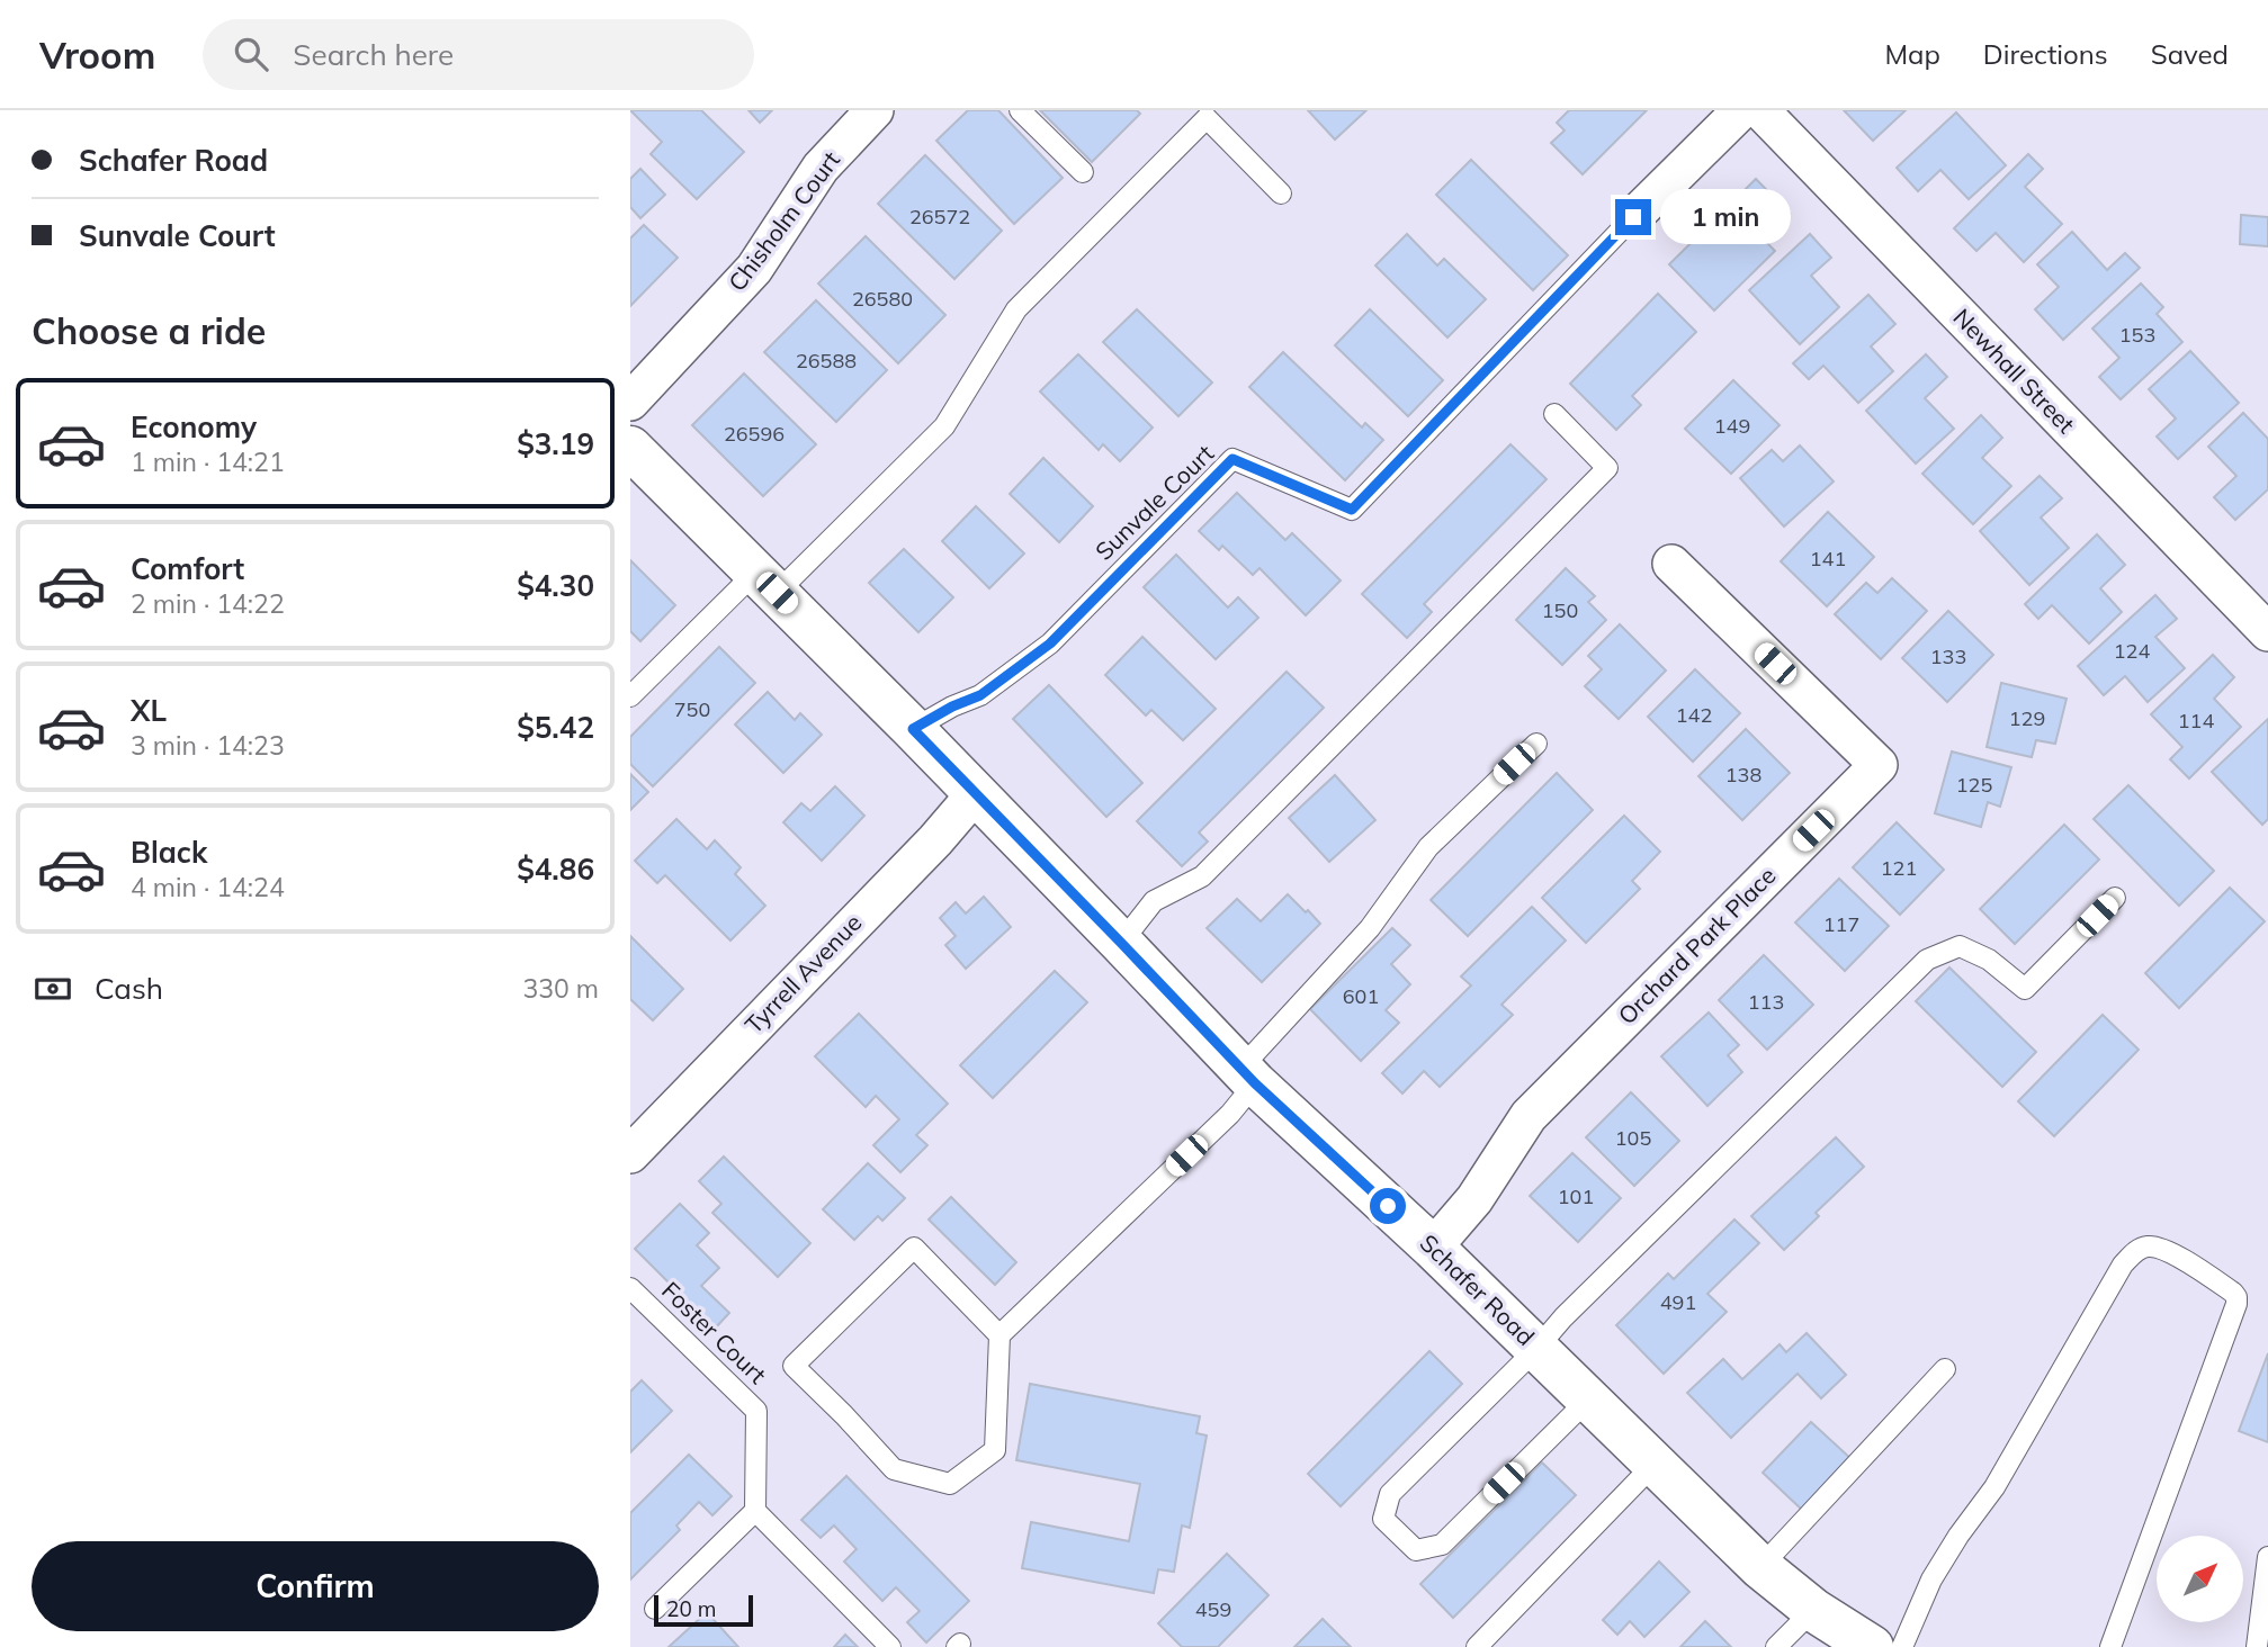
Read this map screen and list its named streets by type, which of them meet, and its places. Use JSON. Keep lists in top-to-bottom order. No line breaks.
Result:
{"streets":{"street":["Chisholm Court","Newhall Street","Orchard Park Place","Tyrrell Avenue","Schafer Road"],"lane":["Sunvale Court","Foster Court"]},"crossings":[["Sunvale Court","Schafer Road"],["Orchard Park Place","Schafer Road"],["Tyrrell Avenue","Schafer Road"]],"house_numbers":["26572","26580","153","26588","149","26596","141","150","124","133","750","142","129","114","138","125","121","117","601","113","105","101","491","459"],"scale_bar":"20 m","north":"top right","page":{"header":"Vroom","search":"Search here","nav":["Map","Directions","Saved"],"banner":["Schafer Road","Sunvale Court"],"bubble":"1 min","heading":"Choose a ride","list":[{"name":"Economy","note":"1 min · 14:21","value":"$3.19"},{"name":"Comfort","note":"2 min · 14:22","value":"$4.30"},{"name":"XL","note":"3 min · 14:23","value":"$5.42"},{"name":"Black","note":"4 min · 14:24","value":"$4.86"}],"pay":["Cash","330 m"],"buttons":"Confirm","scale":"20 m"}}
